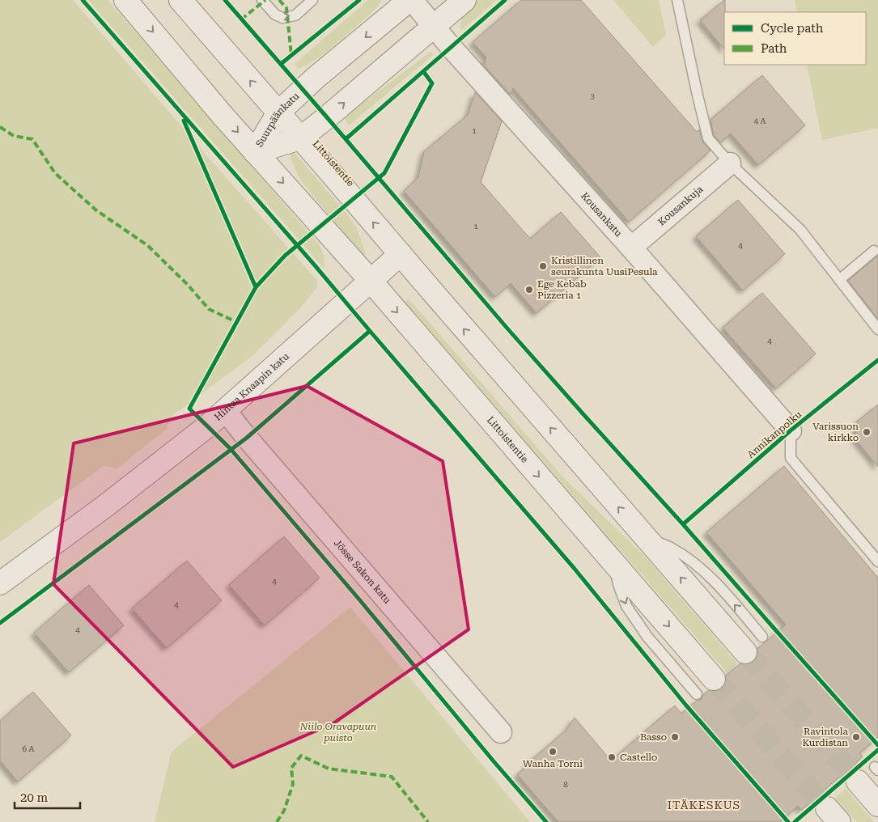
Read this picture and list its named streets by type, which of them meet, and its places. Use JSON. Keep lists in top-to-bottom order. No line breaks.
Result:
{"streets":{"main road":["Suurpäänkatu","Littoistentie","Hintsa Knaapin katu"],"street":["Kousankuja","Kousankatu","Jösse Sakon katu"],"cycle path":["Annikanpolku"]},"crossings":[["Suurpäänkatu","Littoistentie"],["Suurpäänkatu","Kousankatu"],["Littoistentie","Hintsa Knaapin katu"],["Kousankuja","Kousankatu"],["Hintsa Knaapin katu","Jösse Sakon katu"]],"districts":["ITÄKESKUS"],"parks":["Niilo Oravapuun puisto"],"places":["Kristillinen seurakunta UusiPesula","Ege Kebab Pizzeria 1","Varissuon kirkko","Basso","Ravintola Kurdistan","Wanha Torni","Castello"],"house_numbers":["3","4 A","1","1","4","4","4","4","4","6 A","8"],"legend":["Cycle path","Path"],"scale_bar":"20 m"}
